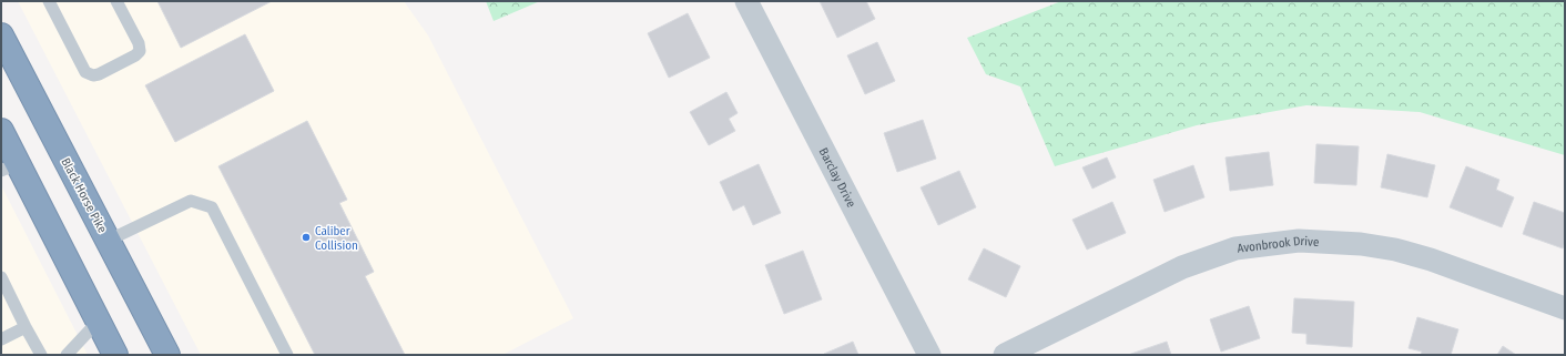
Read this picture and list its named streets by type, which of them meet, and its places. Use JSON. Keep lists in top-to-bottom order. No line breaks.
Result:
{"streets":{"highway":["Black Horse Pike"],"street":["Barclay Drive","Avonbrook Drive"]},"places":["Caliber Collision"]}
